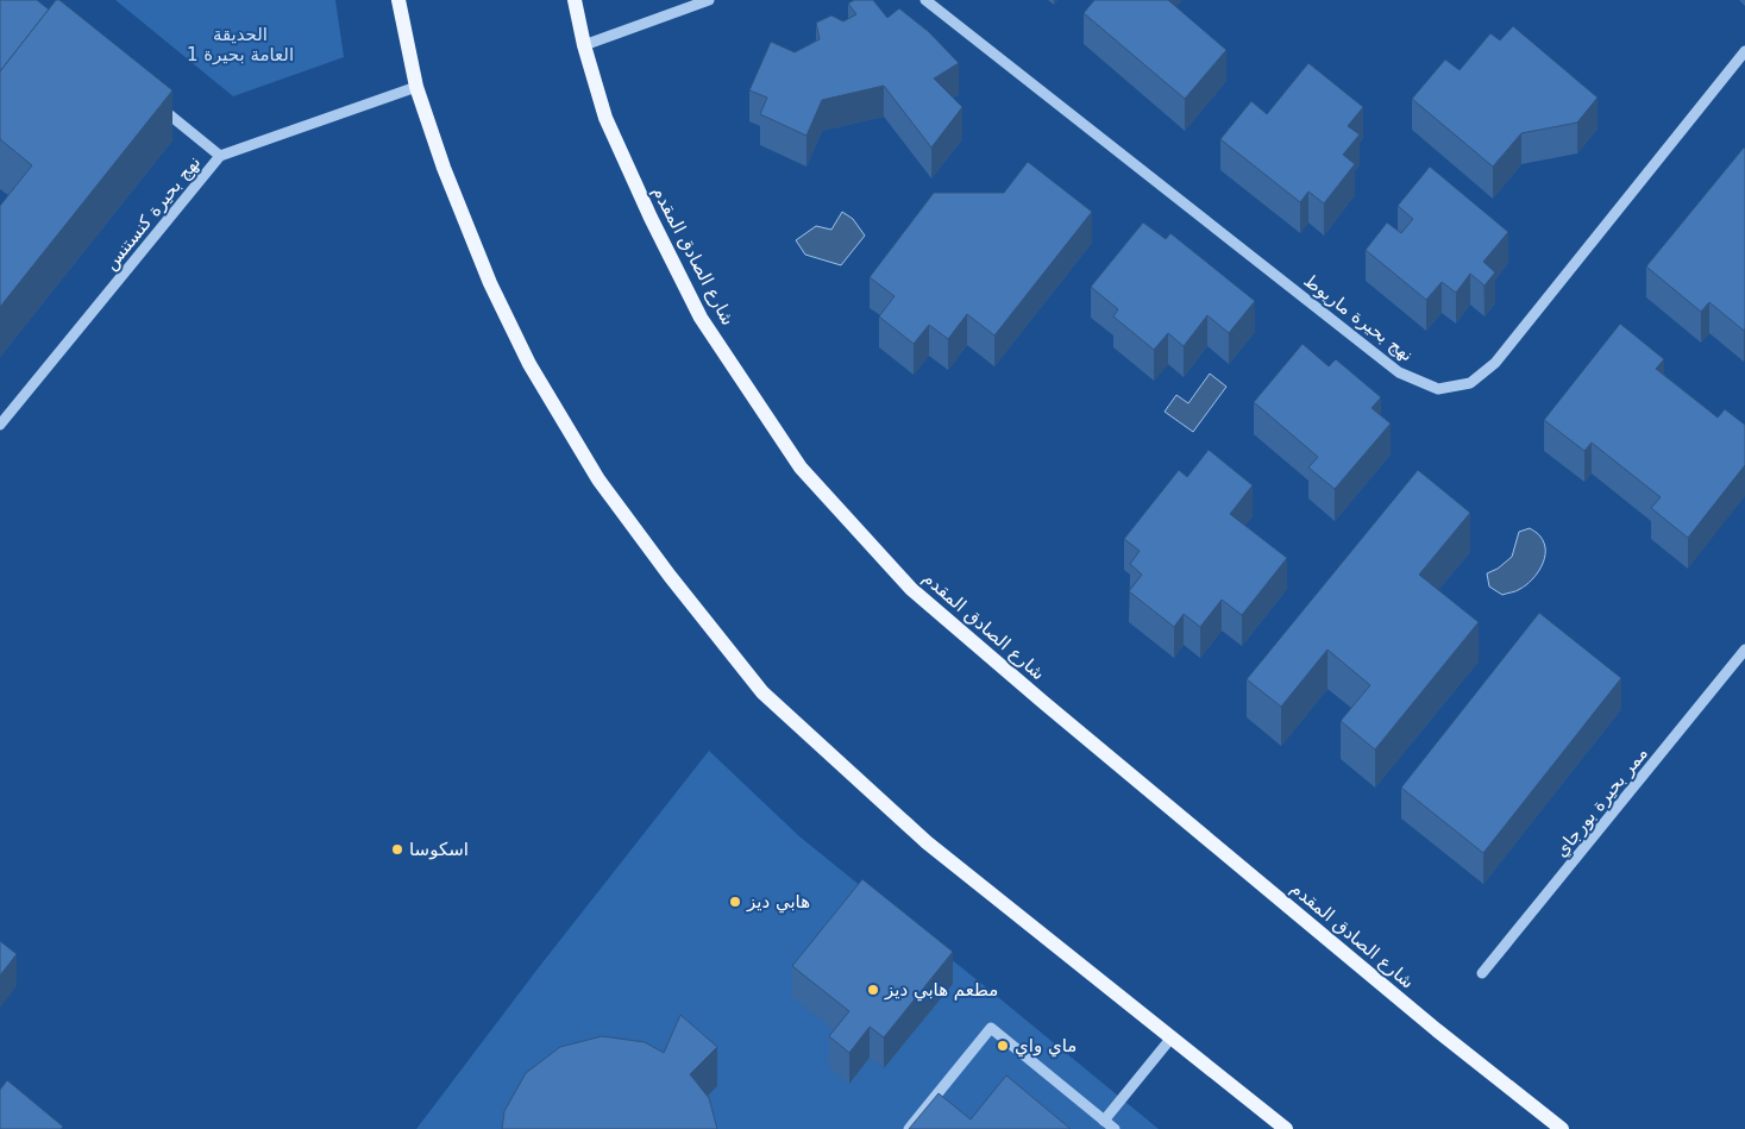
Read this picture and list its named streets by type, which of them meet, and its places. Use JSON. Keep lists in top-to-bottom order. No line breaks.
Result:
{"streets":{"main road":["شارع الصادق المقدم"],"street":["نهج بحيرة كنستنس","نهج بحيرة ماريوط","ممر بحيرة بورجاي"]},"parks":["الحديقة العامة بحيرة 1"],"places":["اسكوسا","هابي ديز","مطعم هابي ديز","ماي واي"]}
